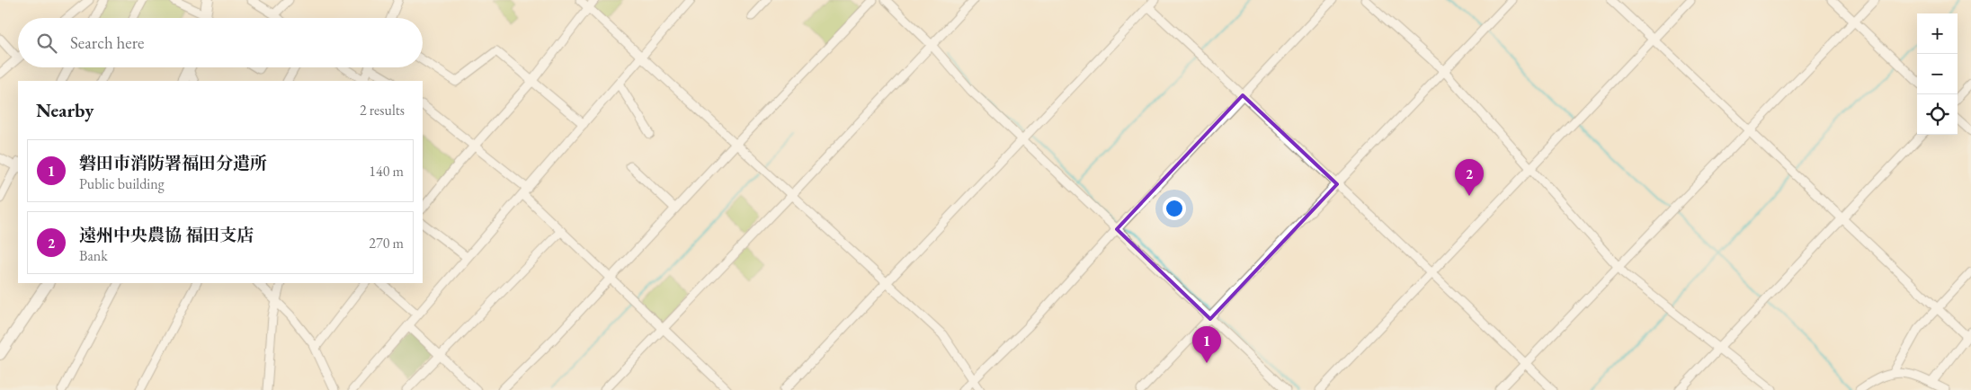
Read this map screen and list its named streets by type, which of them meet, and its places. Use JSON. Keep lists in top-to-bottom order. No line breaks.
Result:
{"page":{"map_buttons":["+","−"],"search":"Search here","heading":["Nearby","2 results"],"list":[{"mark":"1","name":"磐田市消防署福田分遣所","note":"Public building","value":"140 m"},{"mark":"2","name":"遠州中央農協 福田支店","note":"Bank","value":"270 m"}],"pins":["2","1"]}}
